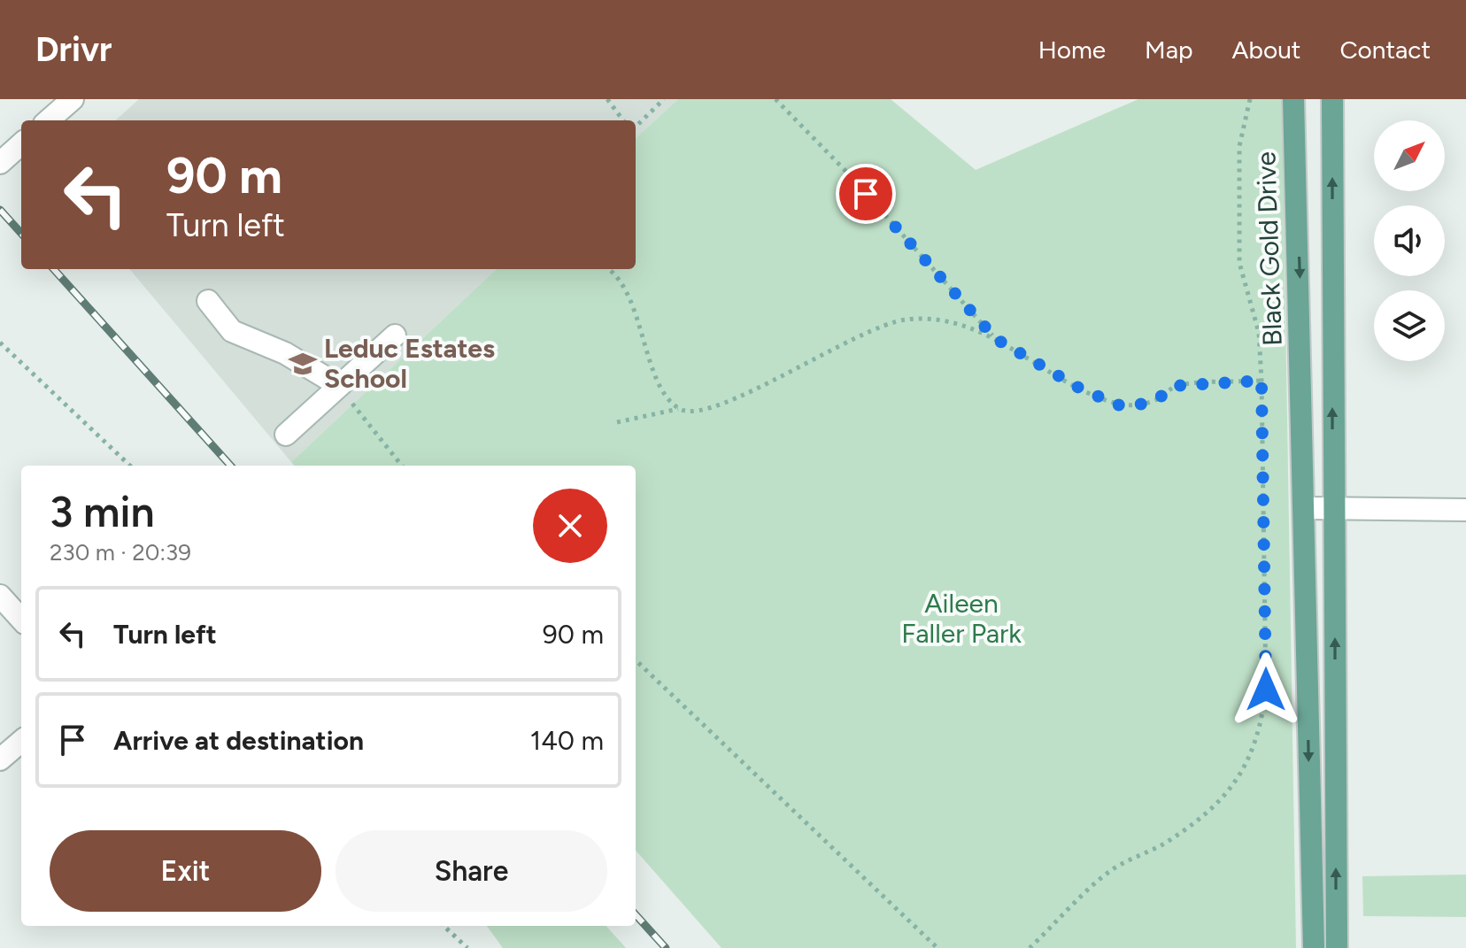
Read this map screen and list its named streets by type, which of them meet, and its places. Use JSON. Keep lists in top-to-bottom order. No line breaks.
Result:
{"streets":{"main road":["Black Gold Drive"]},"parks":["Aileen Faller Park"],"places":{"school or university":["Leduc Estates School"]},"north":"top right","page":{"header":"Drivr","nav":["Home","Map","About","Contact"],"turn":["90 m","Turn left"],"heading":["3 min","230 m · 20:39"],"list":[{"name":"Turn left","value":"90 m"},{"name":"Arrive at destination","value":"140 m"}],"buttons":["Exit","Share"]}}
